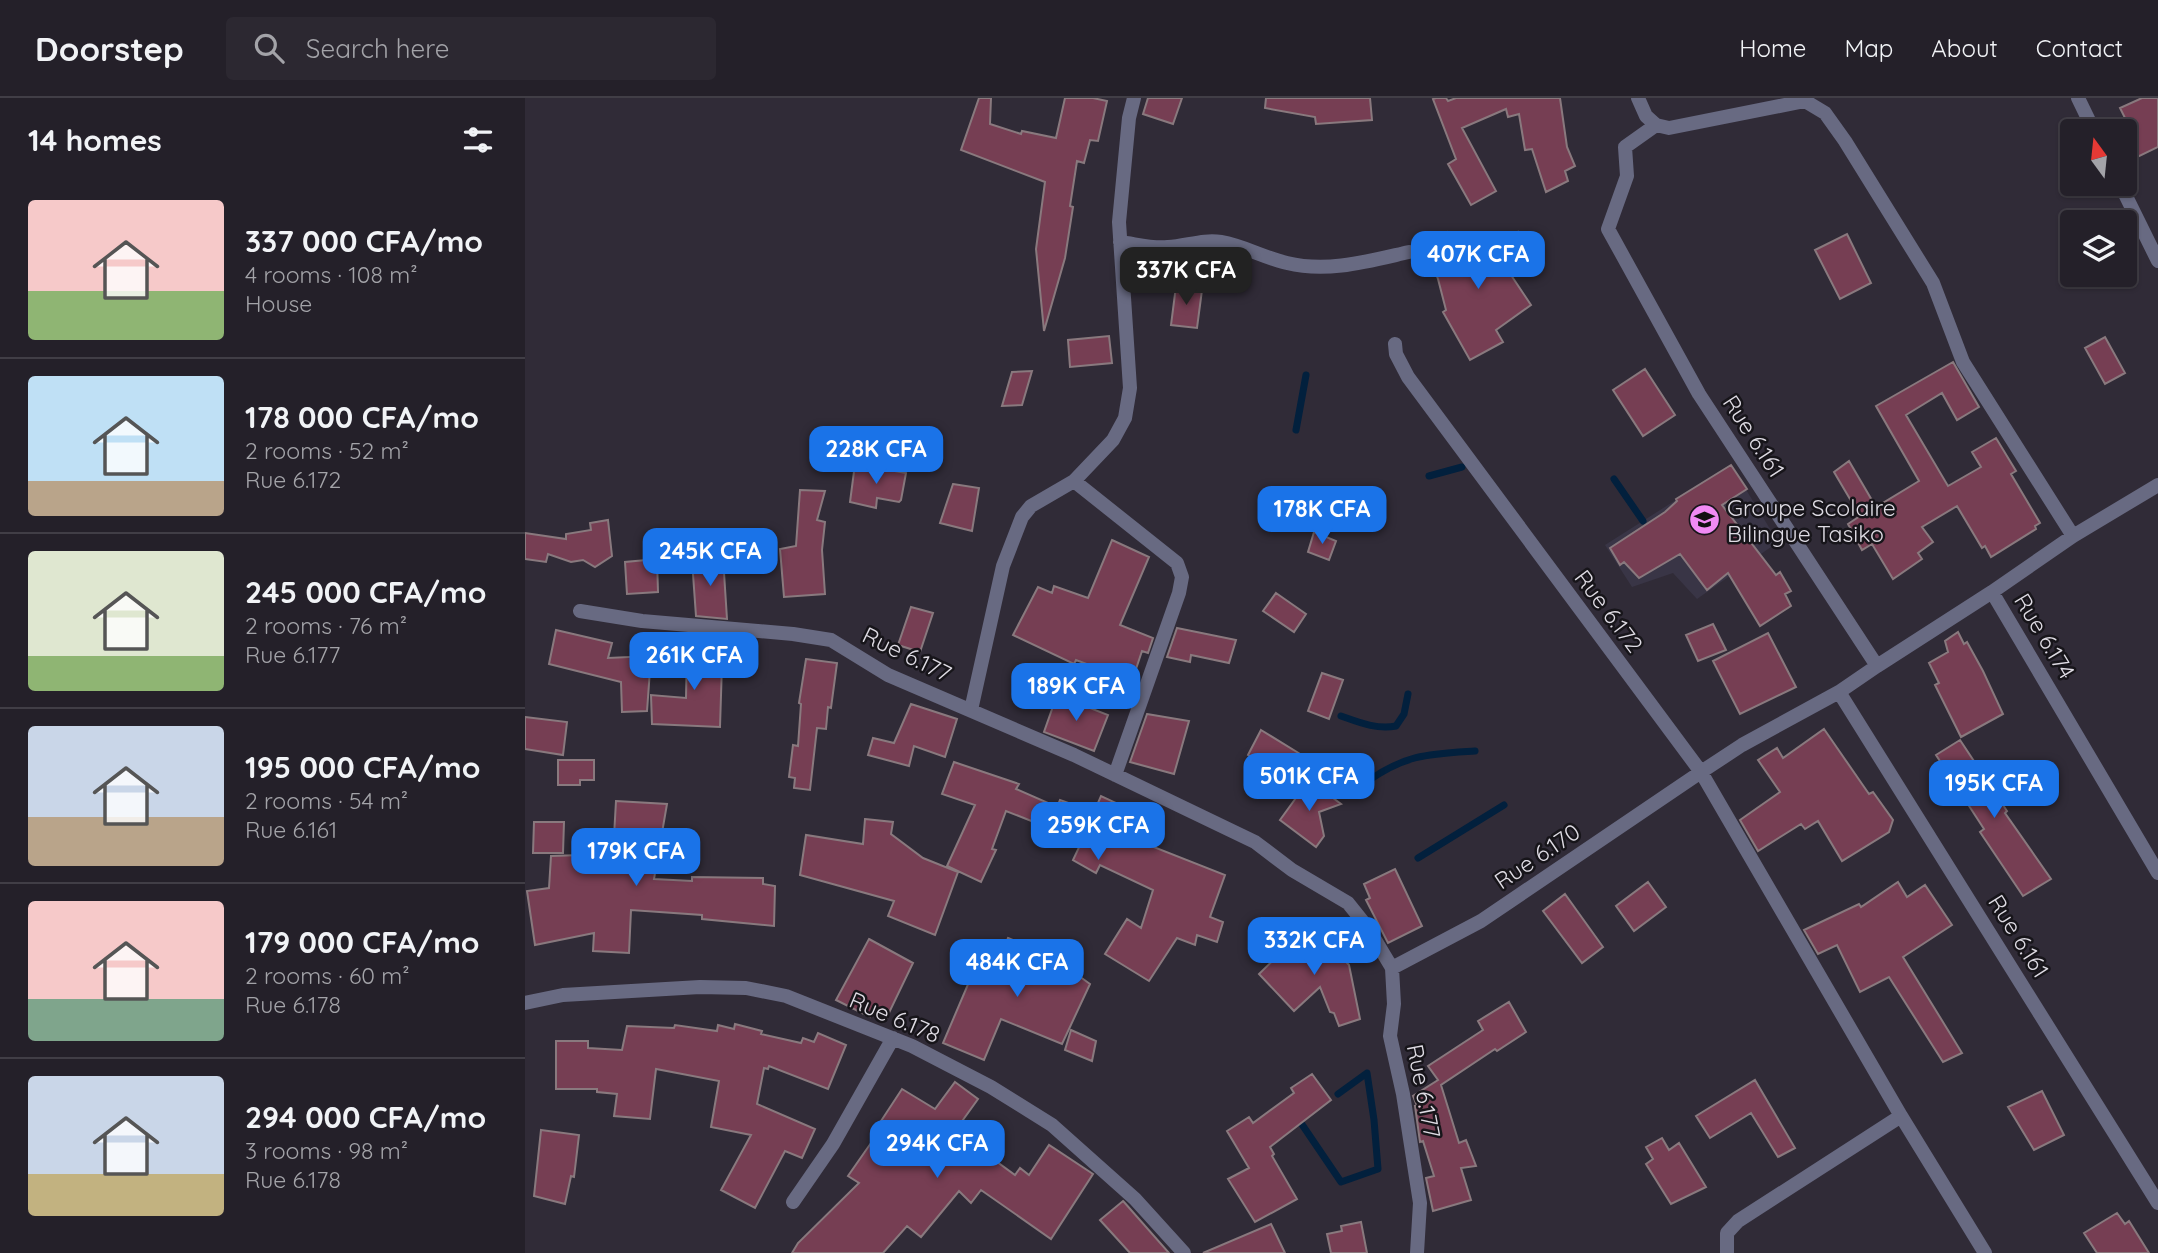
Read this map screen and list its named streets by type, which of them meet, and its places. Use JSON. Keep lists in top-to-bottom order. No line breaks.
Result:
{"streets":{"street":["Rue 6.161","Rue 6.172","Rue 6.174","Rue 6.177","Rue 6.170","Rue 6.178"]},"crossings":[["Rue 6.172","Rue 6.170"],["Rue 6.177","Rue 6.170"]],"places":{"school or university":["Groupe Scolaire Bilingue Tasiko"]},"north":"top","page":{"header":"Doorstep","search":"Search here","nav":["Home","Map","About","Contact"],"heading":"14 homes","list":[{"name":"337 000 CFA/mo","note":"4 rooms · 108 m² · House"},{"name":"178 000 CFA/mo","note":"2 rooms · 52 m² · Rue 6.172"},{"name":"245 000 CFA/mo","note":"2 rooms · 76 m² · Rue 6.177"},{"name":"195 000 CFA/mo","note":"2 rooms · 54 m² · Rue 6.161"},{"name":"179 000 CFA/mo","note":"2 rooms · 60 m² · Rue 6.178"},{"name":"294 000 CFA/mo","note":"3 rooms · 98 m² · Rue 6.178"}],"price":["407K CFA","337K CFA","228K CFA","178K CFA","245K CFA","261K CFA","189K CFA","501K CFA","195K CFA","259K CFA","179K CFA","332K CFA","484K CFA","294K CFA"]}}
